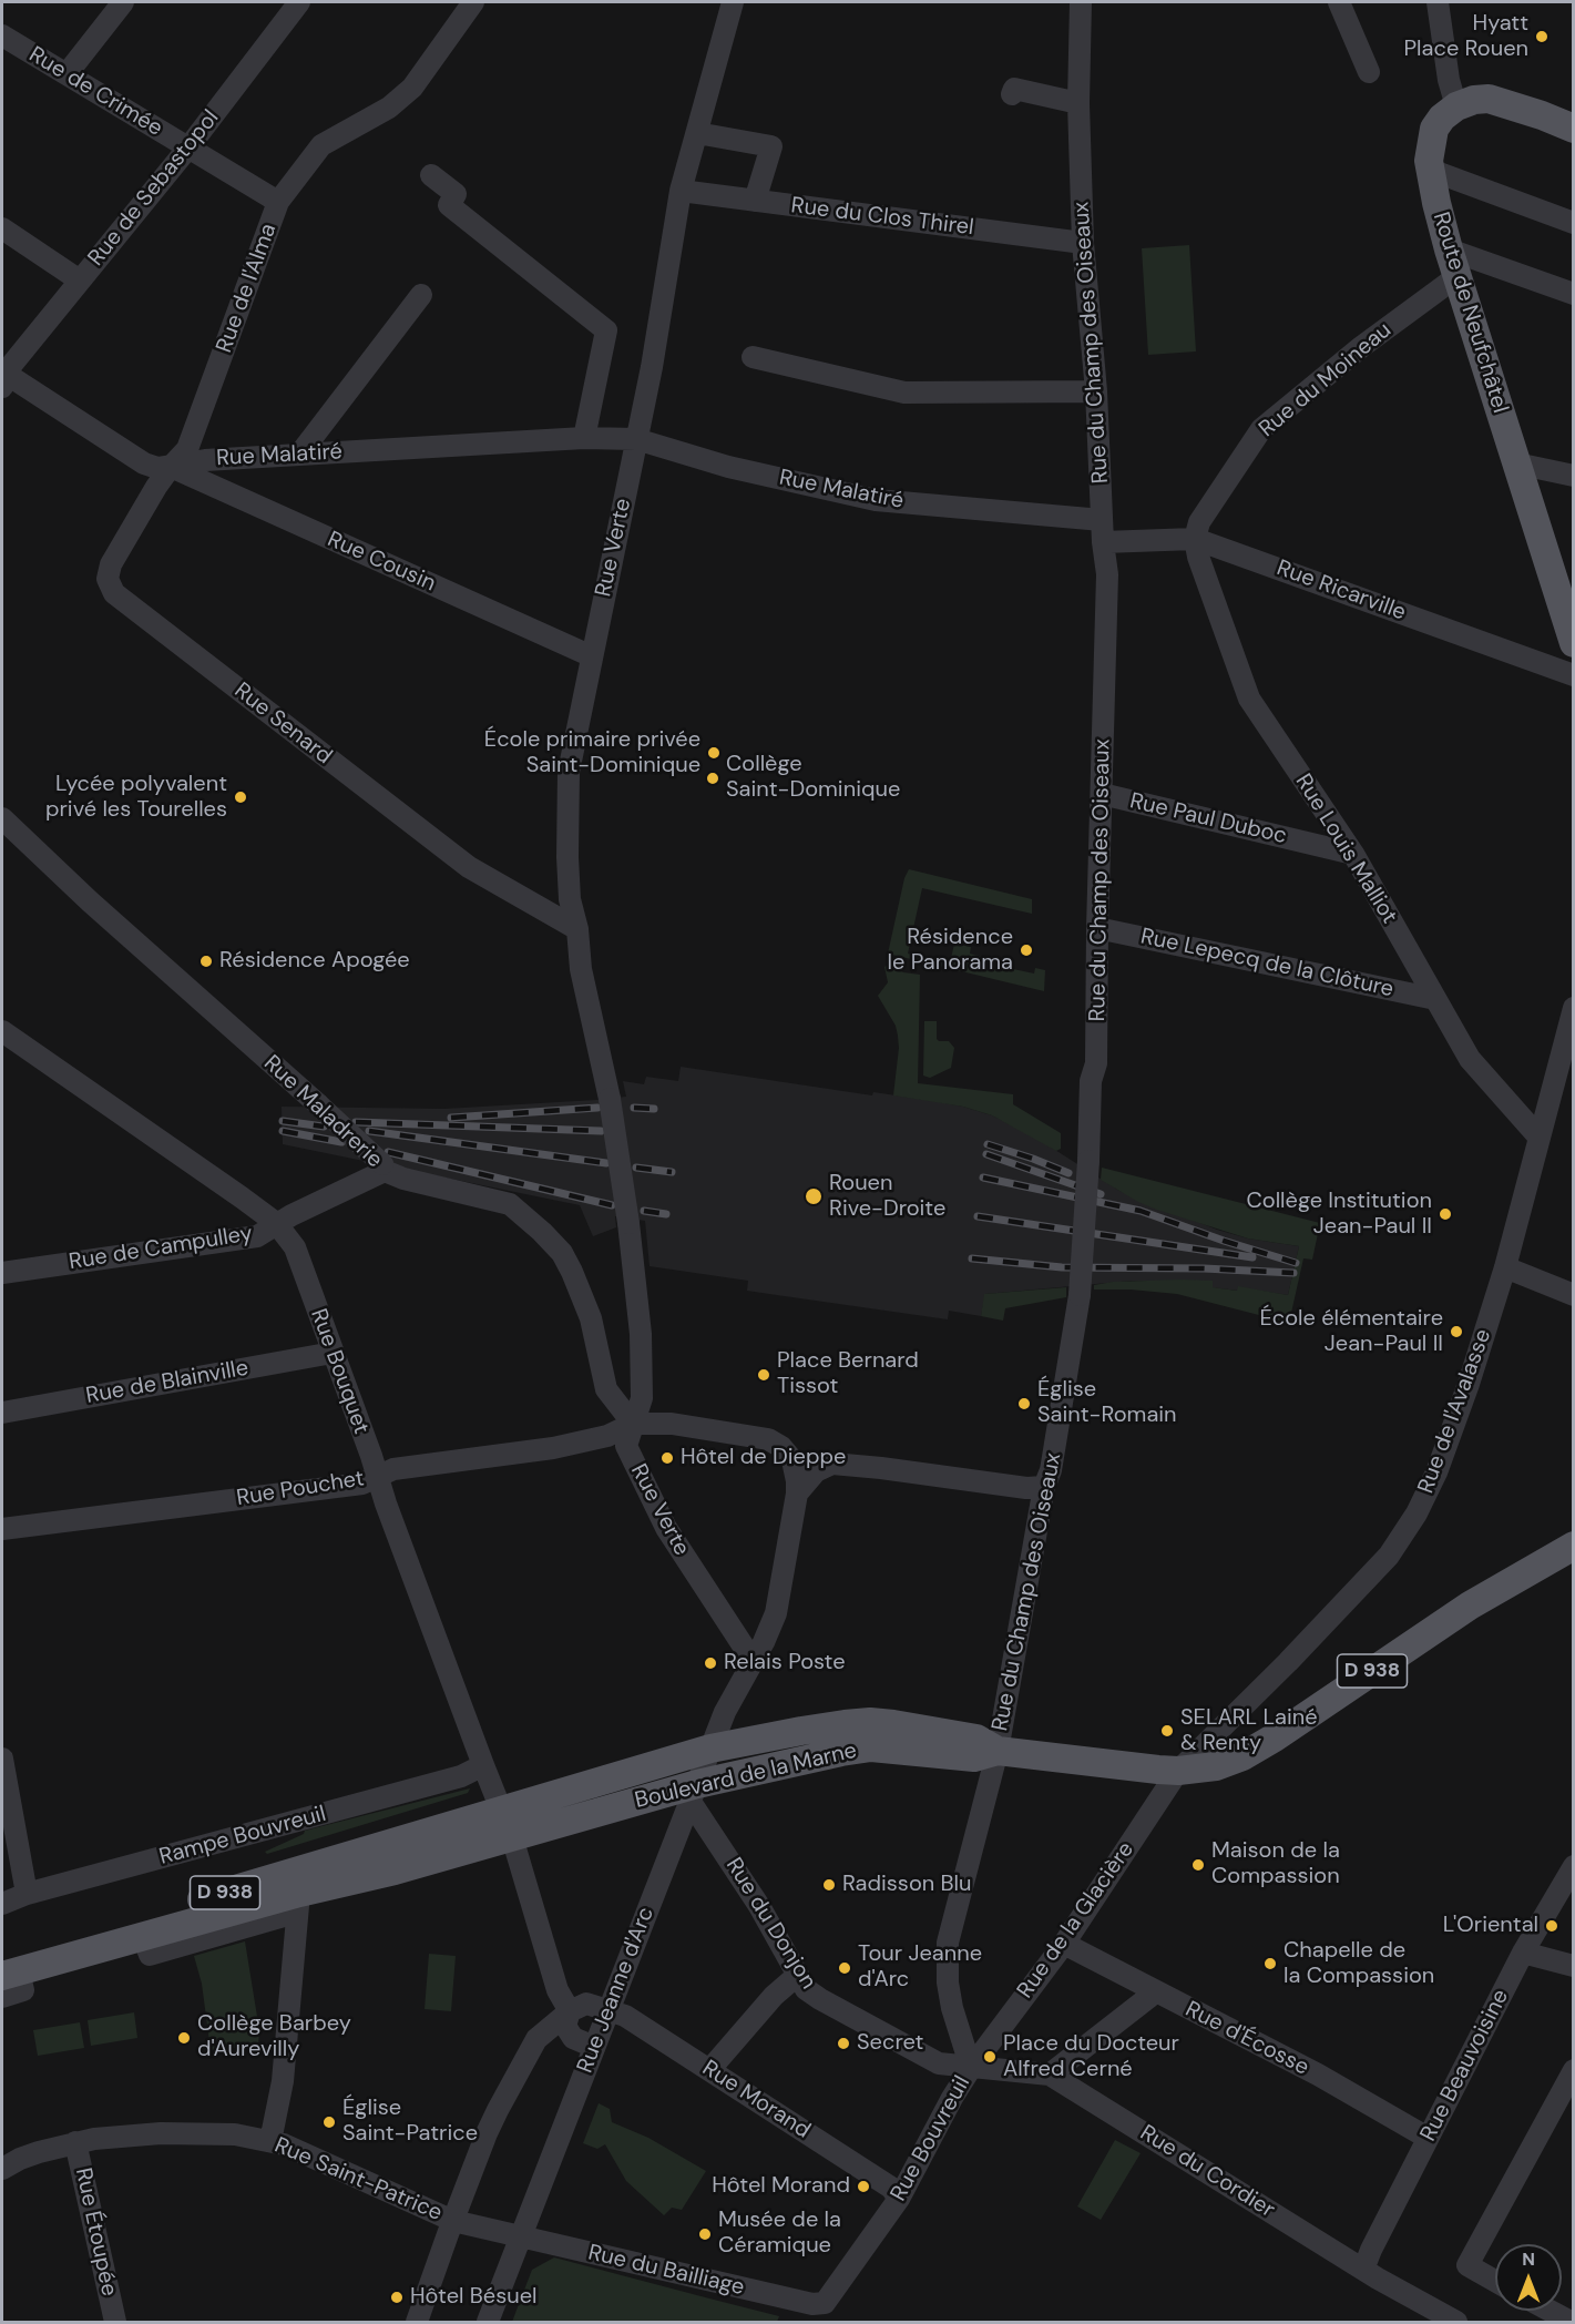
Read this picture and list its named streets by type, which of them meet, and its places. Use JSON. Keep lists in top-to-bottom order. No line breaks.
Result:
{"streets":{"main road":["Route de Neufchâtel","D 938","Boulevard de la Marne"],"street":["Rue de Crimée","Rue de Sebastopol","Rue du Clos Thirel","Rue de l'Alma","Rue du Champ des Oiseaux","Rue du Moineau","Rue Malatiré","Rue Verte","Rue Cousin","Rue Ricarville","Rue Senard","Rue Paul Duboc","Rue Louis Malliot","Rue Lepecq de la Clôture","Rue Maladrerie","Rue de Campulley","Rue Bouquet","Rue de Blainville","Rue de l'Avalasse","Rue Pouchet","Rampe Bouvreuil","Rue de la Glacière","Rue du Donjon","Rue Jeanne d'Arc","Rue d'Écosse","Rue Beauvoisine","Rue Morand","Rue Bouvreuil","Rue du Cordier","Rue Saint-Patrice","Rue Étoupée","Rue du Bailliage"]},"crossings":[["Rue de Crimée","Rue de Sebastopol"],["Rue de Crimée","Rue de l'Alma"],["Rue de Sebastopol","Rue de l'Alma"],["Rue de Sebastopol","Rue Malatiré"],["Rue du Clos Thirel","Rue du Champ des Oiseaux"],["Rue du Clos Thirel","Rue Verte"],["Rue de l'Alma","Rue Malatiré"],["Rue de l'Alma","Rue Cousin"],["Rue de l'Alma","Rue Senard"],["Route de Neufchâtel","Rue du Moineau"],["Rue du Champ des Oiseaux","Rue Malatiré"],["Rue du Champ des Oiseaux","Rue Ricarville"],["Rue du Champ des Oiseaux","Rue Paul Duboc"],["Rue du Champ des Oiseaux","Rue Lepecq de la Clôture"],["Rue du Champ des Oiseaux","D 938"],["Rue du Champ des Oiseaux","Boulevard de la Marne"],["Rue du Champ des Oiseaux","Rue Bouvreuil"],["Rue du Moineau","Rue Ricarville"],["Rue du Moineau","Rue Louis Malliot"],["Rue Malatiré","Rue Verte"],["Rue Malatiré","Rue Cousin"],["Rue Malatiré","Rue Ricarville"],["Rue Malatiré","Rue Senard"],["Rue Verte","Rue Cousin"],["Rue Verte","Rue Senard"],["Rue Verte","Rue Maladrerie"],["Rue Verte","Rue Pouchet"],["Rue Verte","Rue Jeanne d'Arc"],["Rue Cousin","Rue Senard"],["Rue Ricarville","Rue Louis Malliot"],["Rue Paul Duboc","Rue Louis Malliot"],["Rue Louis Malliot","Rue Lepecq de la Clôture"],["Rue Louis Malliot","Rue de l'Avalasse"],["Rue Maladrerie","Rue de Campulley"],["Rue Maladrerie","Rue Pouchet"],["Rue de Campulley","Rue Bouquet"],["Rue Bouquet","Rue de Blainville"],["Rue Bouquet","Rue Pouchet"],["Rue Bouquet","Boulevard de la Marne"],["Rue Bouquet","Rampe Bouvreuil"],["Rue Bouquet","Rue Jeanne d'Arc"],["Rue de l'Avalasse","D 938"],["Rue de l'Avalasse","Rue de la Glacière"],["D 938","Boulevard de la Marne"],["D 938","Rue de la Glacière"],["D 938","Rue Bouvreuil"],["Boulevard de la Marne","Rue du Donjon"],["Boulevard de la Marne","Rue Jeanne d'Arc"],["Boulevard de la Marne","Rue Bouvreuil"],["Rue de la Glacière","Rue du Donjon"],["Rue de la Glacière","Rue d'Écosse"],["Rue de la Glacière","Rue Bouvreuil"],["Rue du Donjon","Rue Jeanne d'Arc"],["Rue du Donjon","Rue Bouvreuil"],["Rue Jeanne d'Arc","Rue Morand"],["Rue Jeanne d'Arc","Rue Saint-Patrice"],["Rue Jeanne d'Arc","Rue du Bailliage"],["Rue d'Écosse","Rue Beauvoisine"],["Rue Beauvoisine","Rue du Cordier"],["Rue Morand","Rue Bouvreuil"],["Rue Bouvreuil","Rue du Bailliage"],["Rue Saint-Patrice","Rue Étoupée"],["Rue Saint-Patrice","Rue du Bailliage"]],"places":["Hyatt Place Rouen","École primaire privée Saint-Dominique","Collège Saint-Dominique","Lycée polyvalent privé les Tourelles","Résidence le Panorama","Résidence Apogée","Rouen Rive-Droite","Collège Institution Jean-Paul II","École élémentaire Jean-Paul II","Place Bernard Tissot","Église Saint-Romain","Hôtel de Dieppe","Relais Poste","SELARL Lainé & Renty","Maison de la Compassion","Radisson Blu","L'Oriental","Chapelle de la Compassion","Tour Jeanne d'Arc","Collège Barbey d'Aurevilly","Secret","Place du Docteur Alfred Cerné","Église Saint-Patrice","Hôtel Morand","Musée de la Céramique","Hôtel Bésuel"],"north":"top"}
